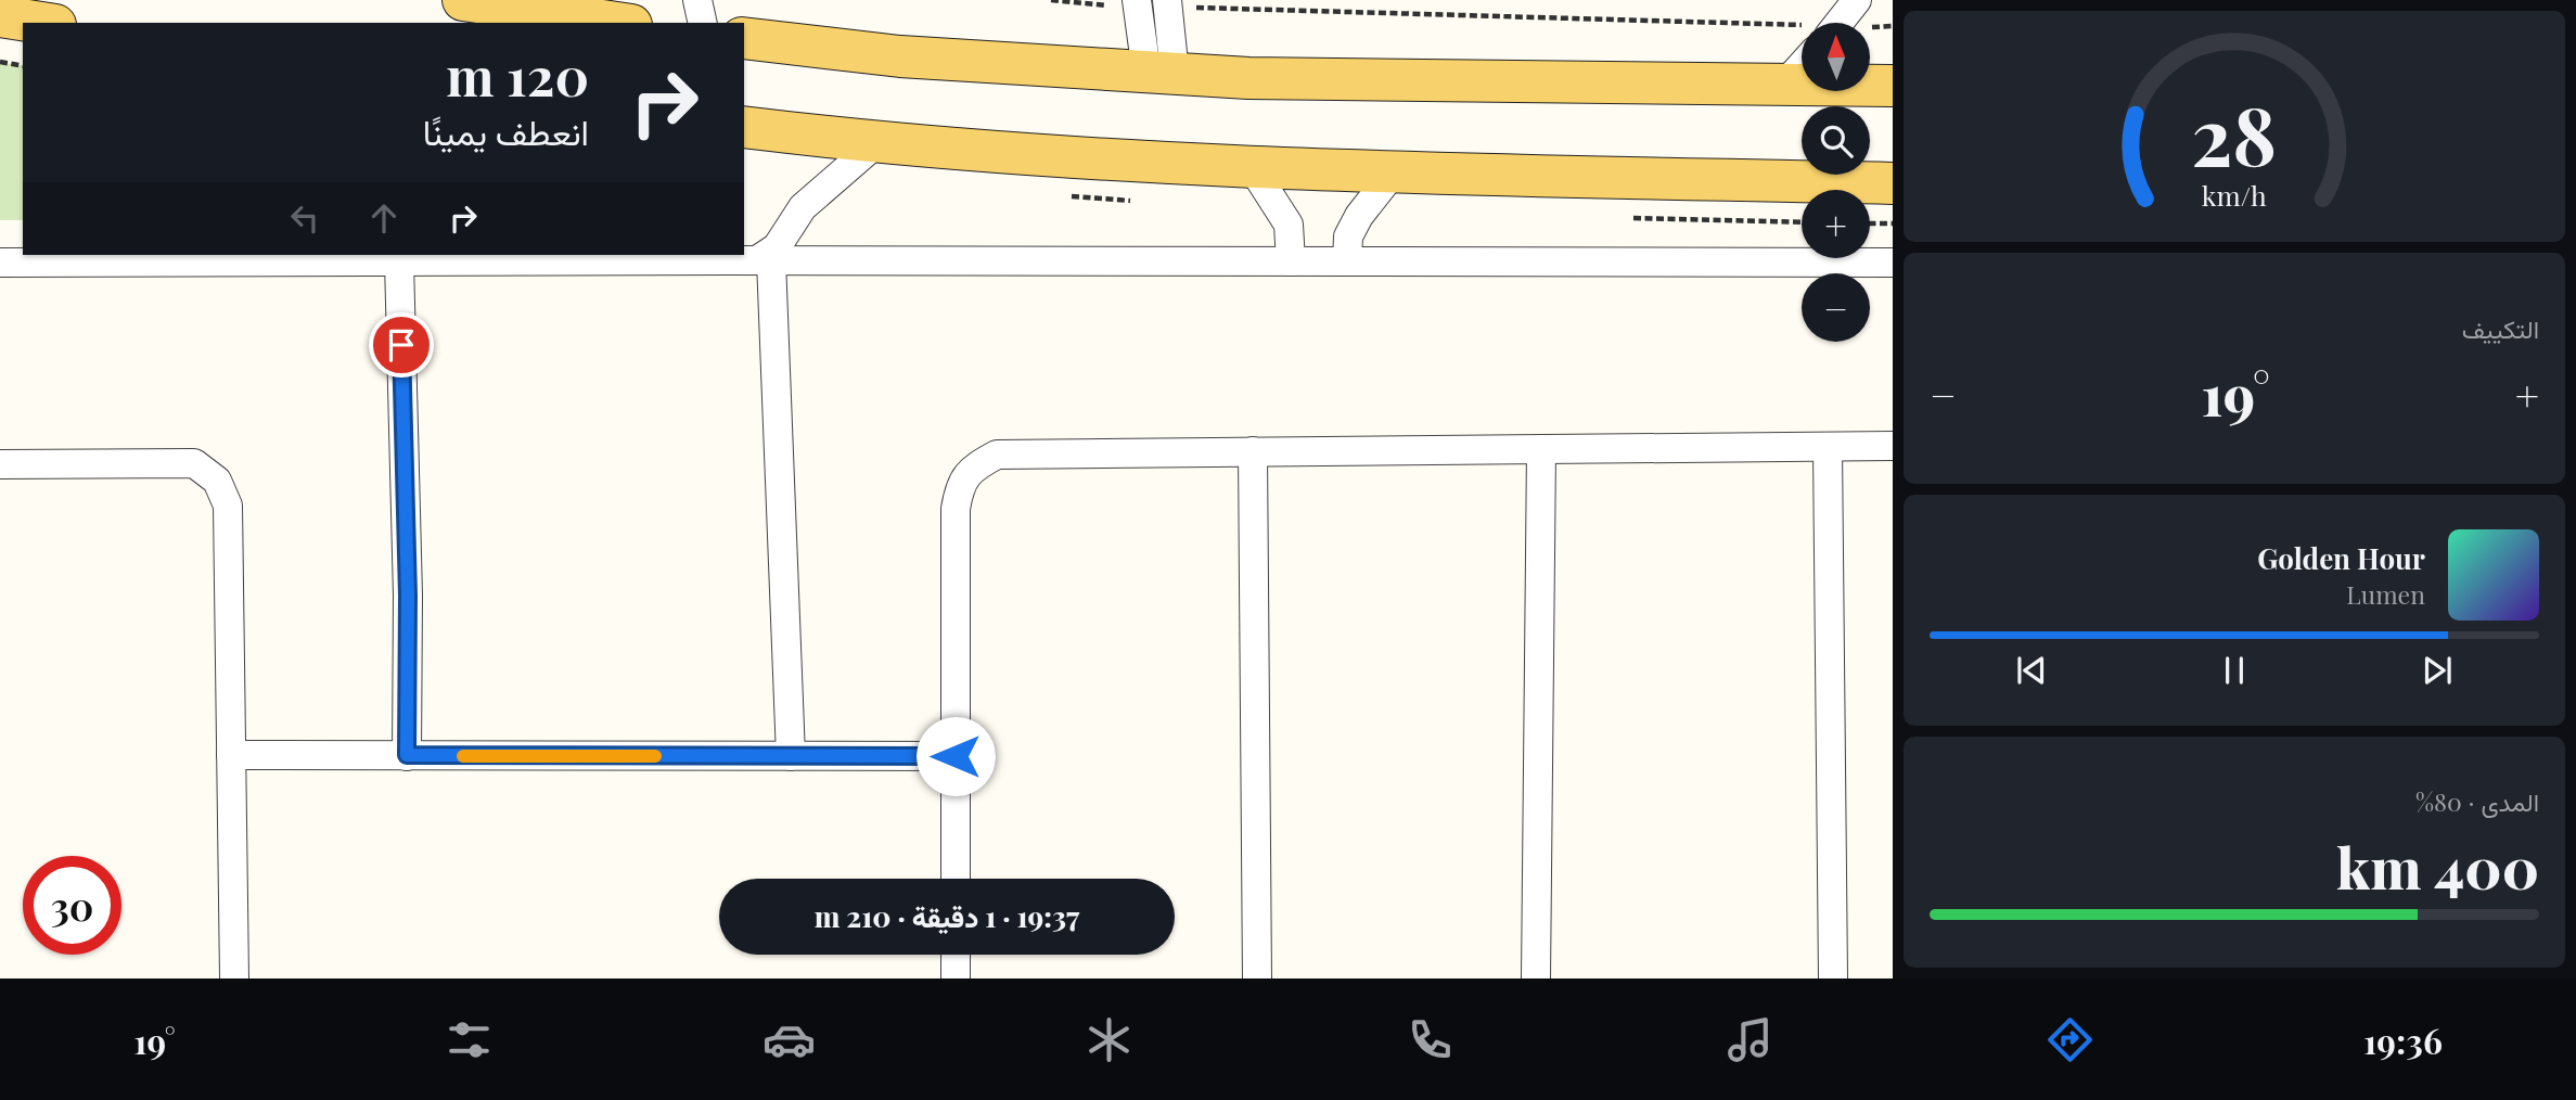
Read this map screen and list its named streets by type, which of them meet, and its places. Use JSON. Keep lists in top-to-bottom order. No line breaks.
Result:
{"north":"top","page":{"map_buttons":["+","−"],"turn":["120 m","انعطف يمينًا"],"tile":["التكييف",["المدى · 80%","400 km"]],"heat":["−","19°","+"],"song":["Golden Hour","Lumen"],"limit":"30","trip":"19:37 · 1 دقيقة · 210 m","tabs":["19:36","19°"],"gauge":["28","km/h"]}}
